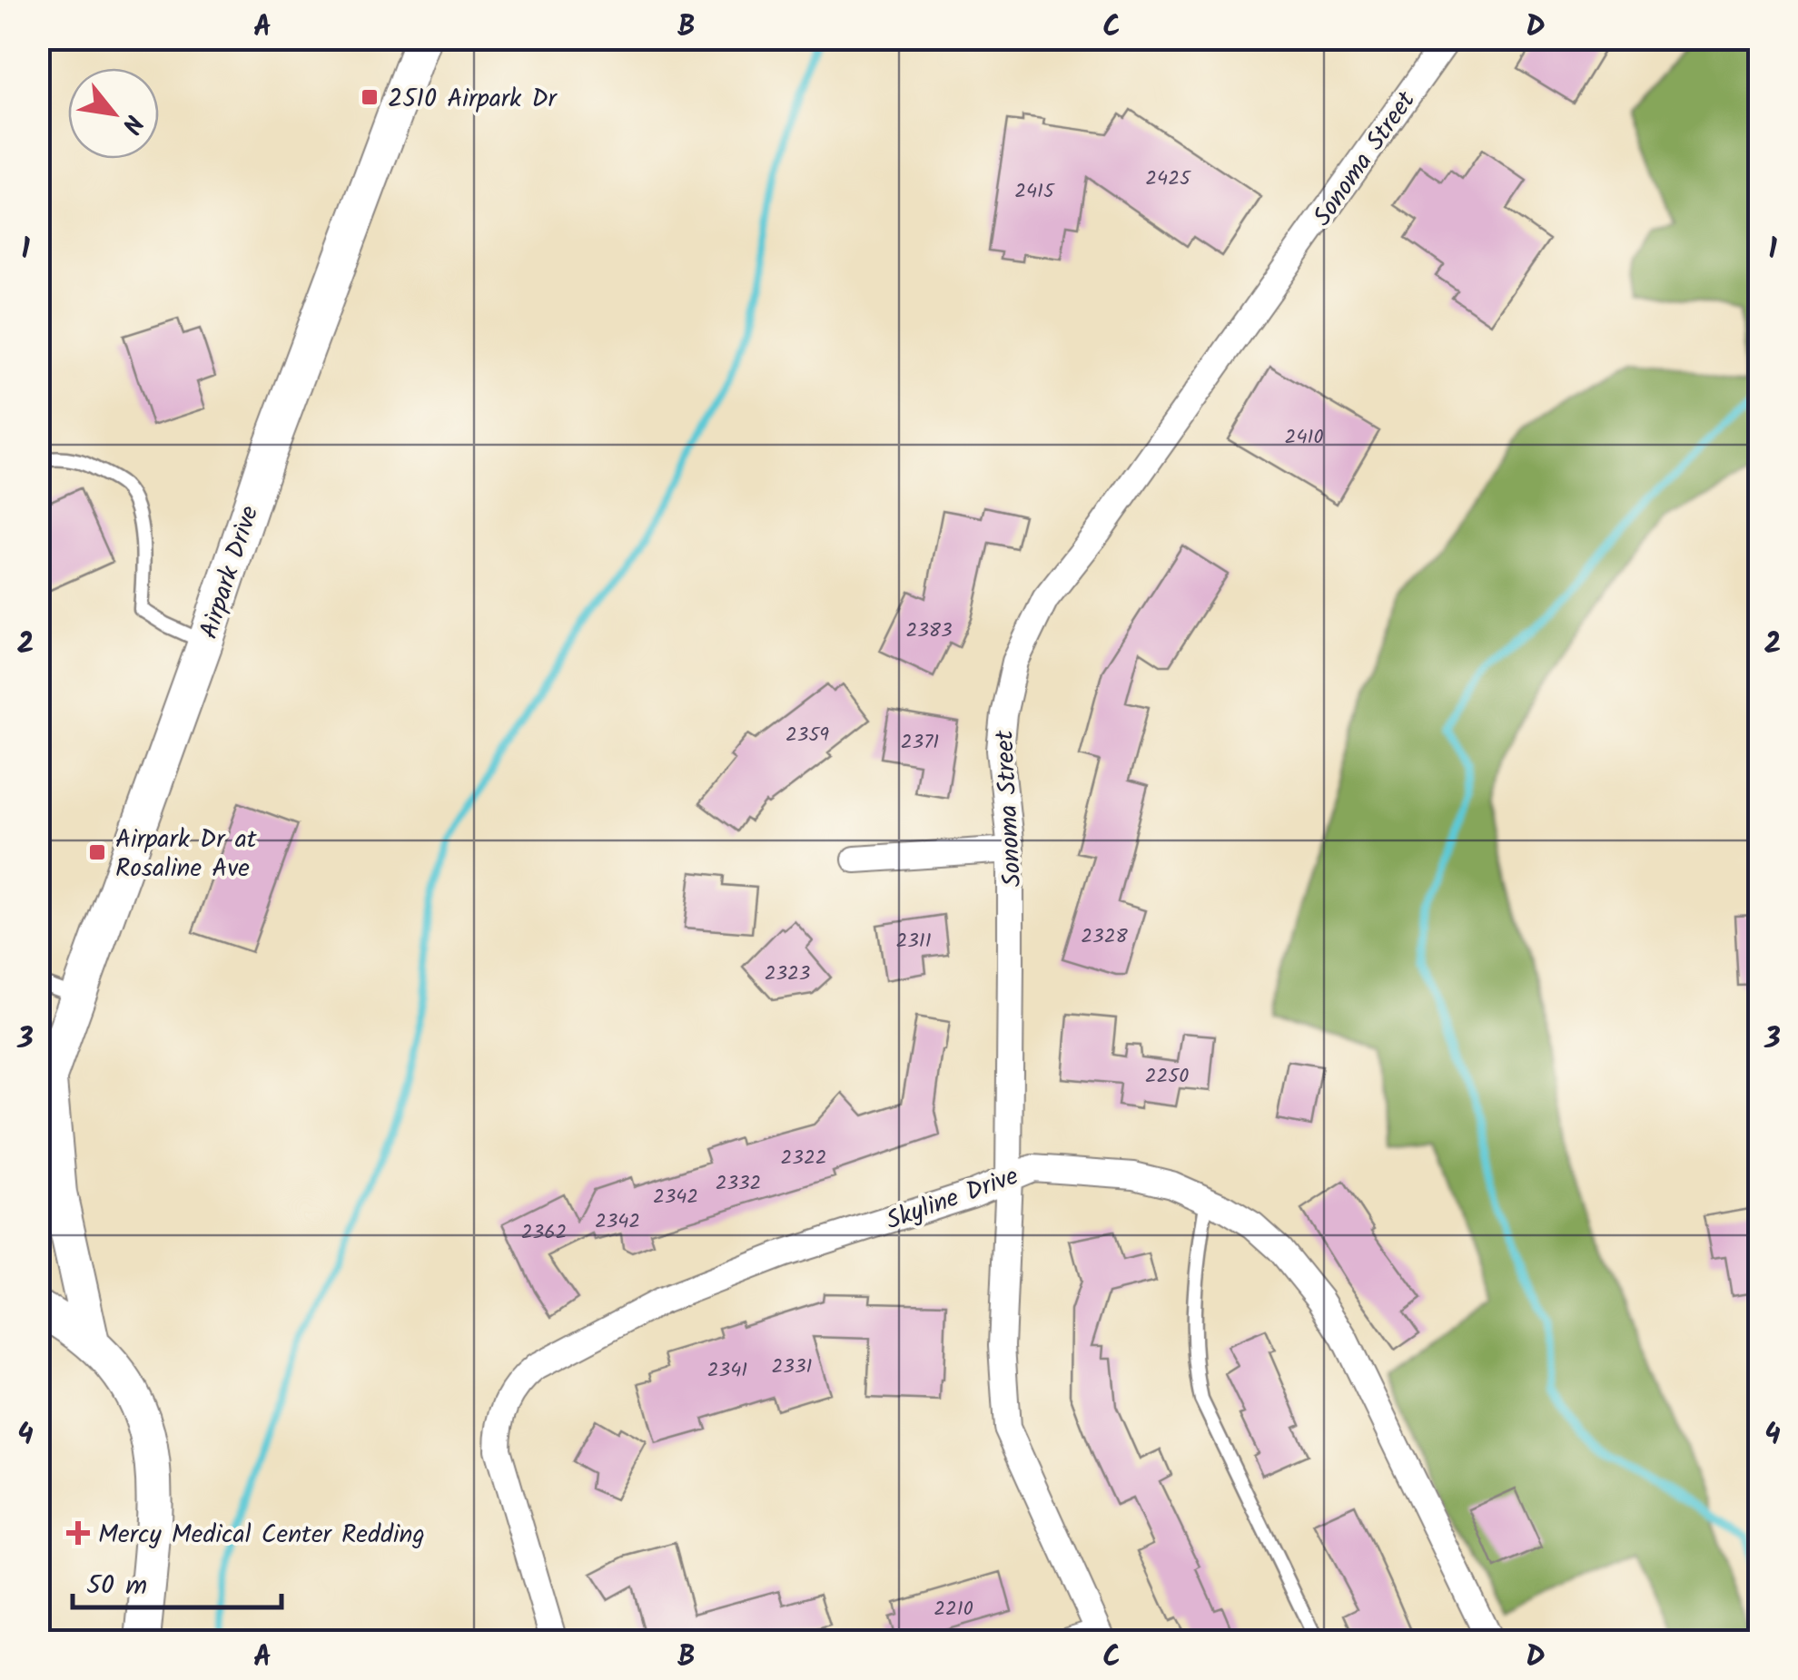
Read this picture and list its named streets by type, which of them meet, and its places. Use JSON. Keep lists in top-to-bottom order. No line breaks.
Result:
{"streets":{"street":["Sonoma Street","Airpark Drive","Skyline Drive"]},"crossings":[["Sonoma Street","Skyline Drive"]],"places":{"transit":["2510 Airpark Dr","Airpark Dr at Rosaline Ave"],"health":["Mercy Medical Center Redding"]},"house_numbers":["2425","2415","2410","2383","2359","2371","2328","2311","2323","2250","2322","2332","2342","2342","2362","2331","2341","2210"],"scale_bar":"50 m","north":"bottom right","grid":{"columns":["A","B","C","D"],"rows":["1","2","3","4"]}}
